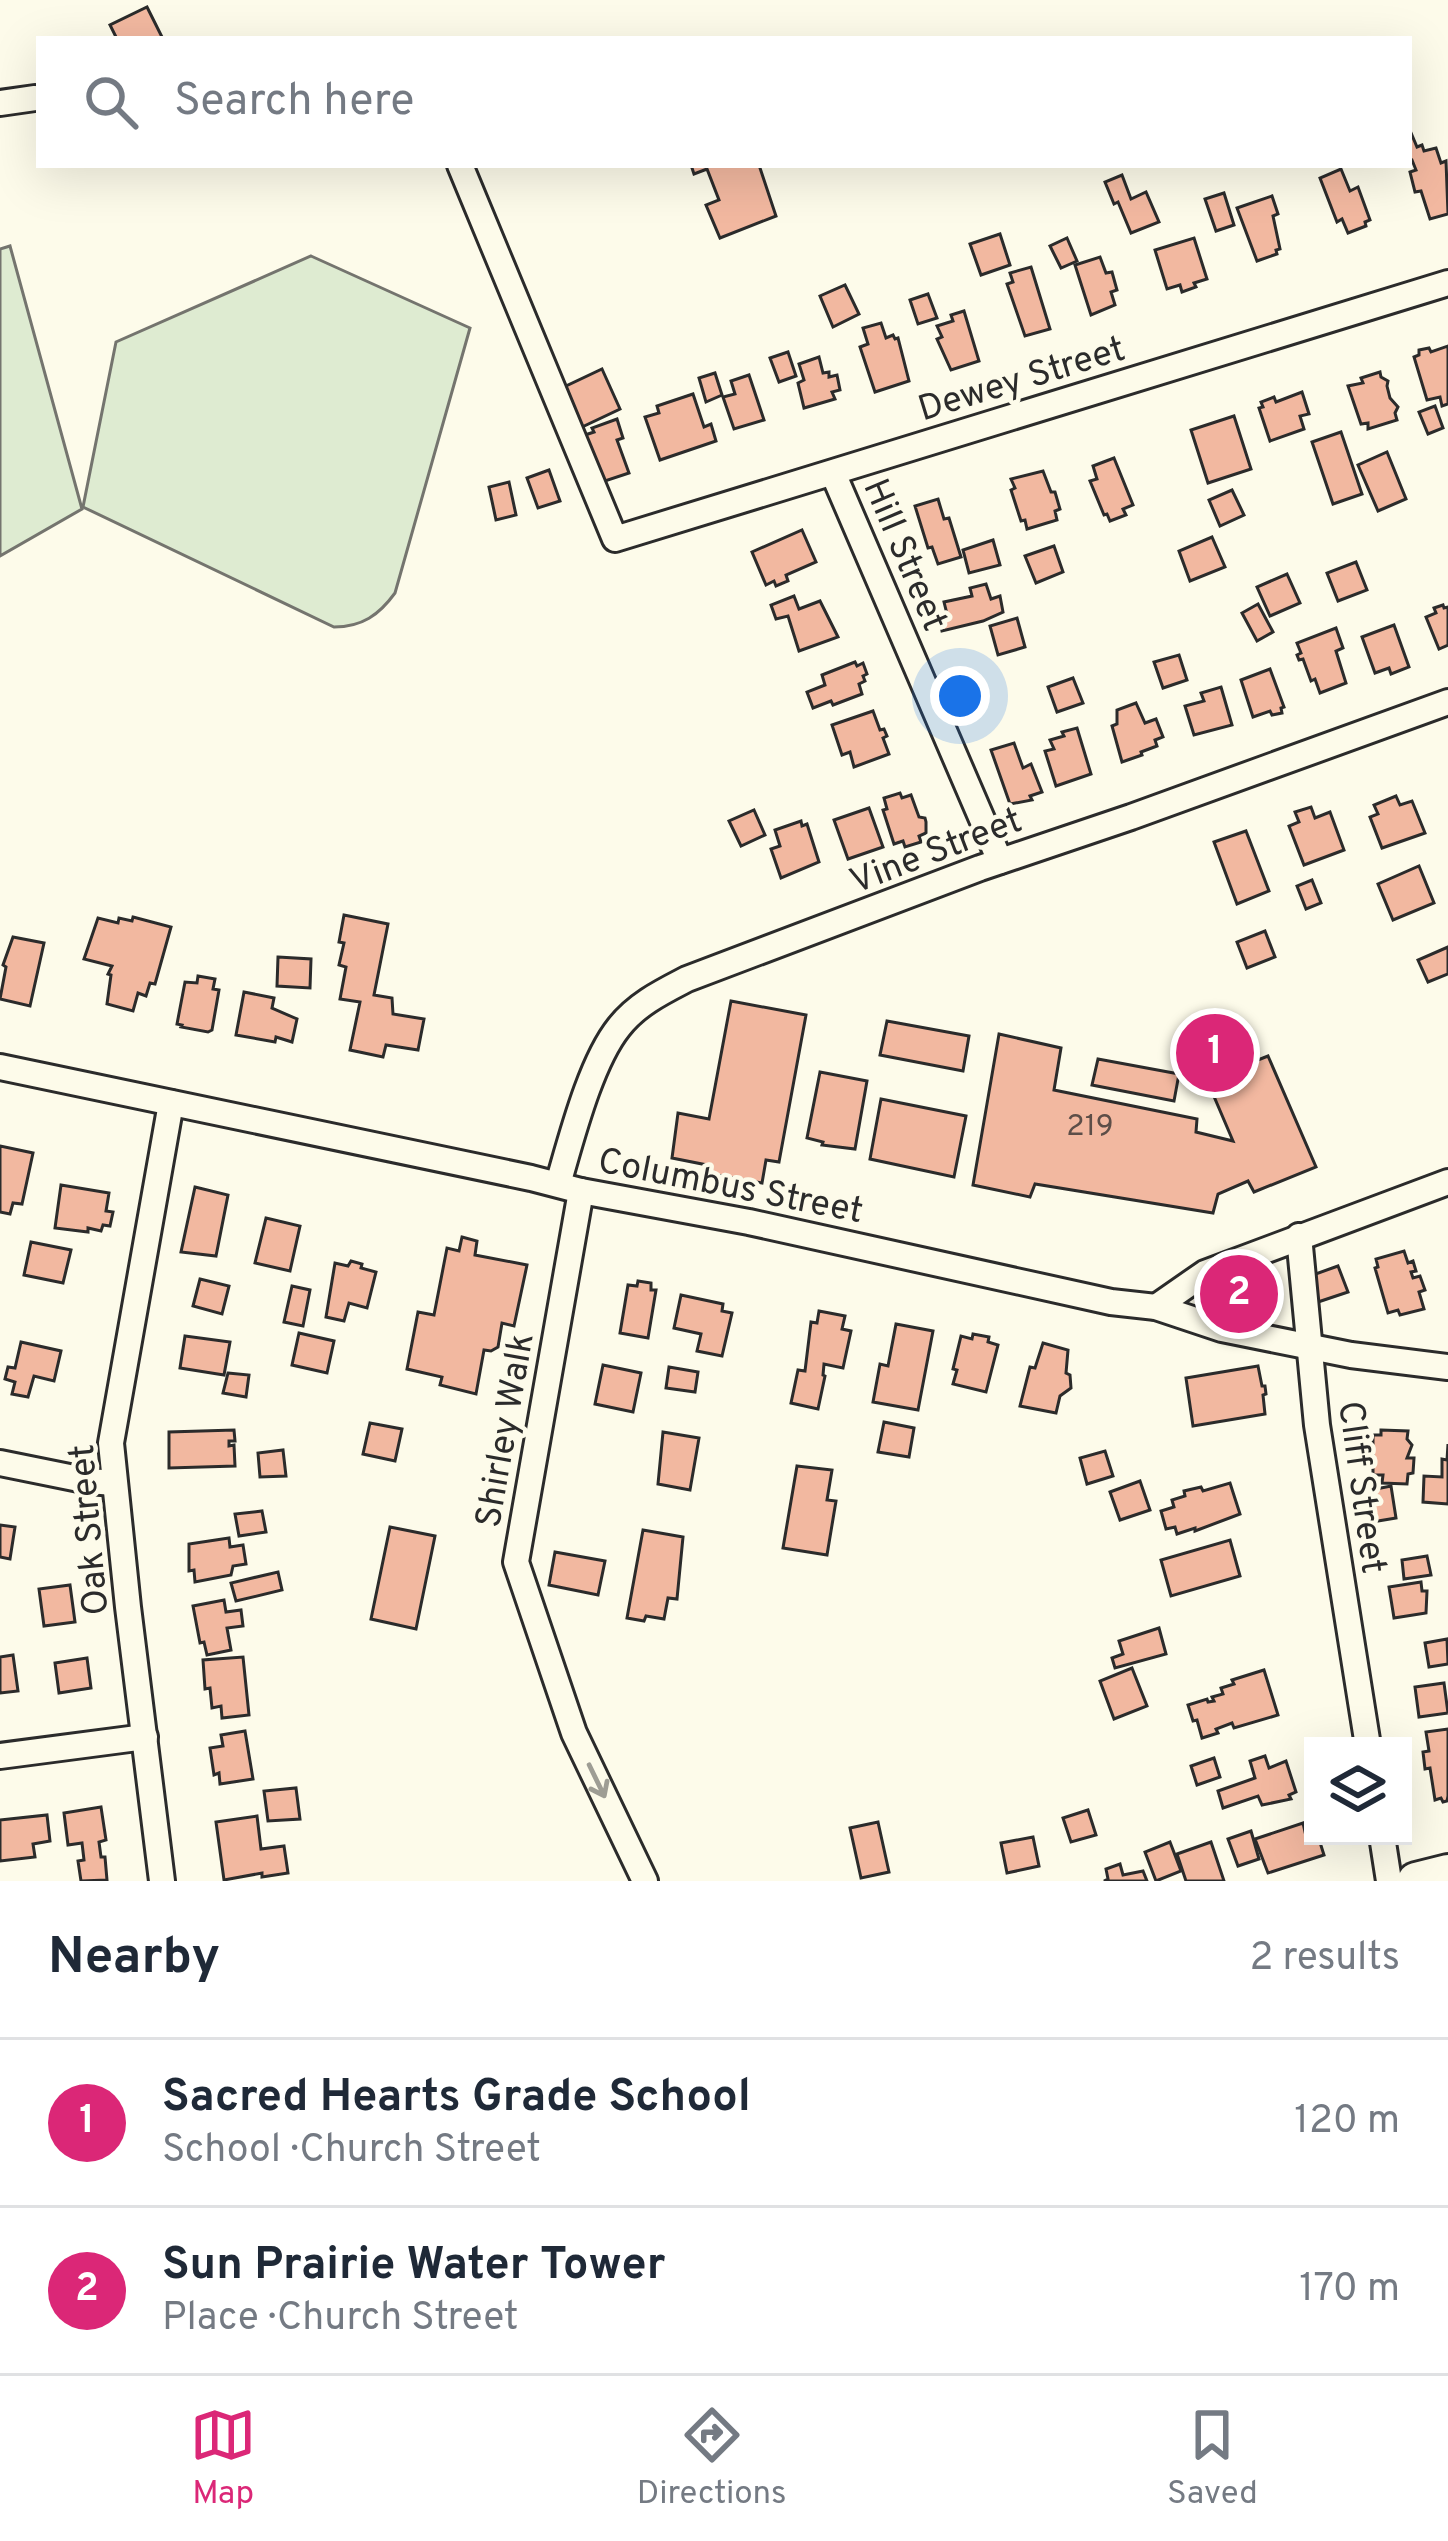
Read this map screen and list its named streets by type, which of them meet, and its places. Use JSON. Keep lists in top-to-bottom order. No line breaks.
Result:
{"streets":{"street":["Dewey Street","Hill Street","Vine Street","Columbus Street","Shirley Walk","Cliff Street","Oak Street"]},"crossings":[["Dewey Street","Hill Street"],["Hill Street","Vine Street"],["Vine Street","Columbus Street"],["Vine Street","Shirley Walk"],["Columbus Street","Shirley Walk"],["Columbus Street","Cliff Street"],["Columbus Street","Oak Street"]],"one_way":["Shirley Walk"],"house_numbers":["219"],"page":{"search":"Search here","pins":["1","2"],"heading":["Nearby","2 results"],"list":[{"mark":"1","name":"Sacred Hearts Grade School","note":"School · Church Street","value":"120 m"},{"mark":"2","name":"Sun Prairie Water Tower","note":"Place · Church Street","value":"170 m"}],"nav":["Map","Directions","Saved"]}}
